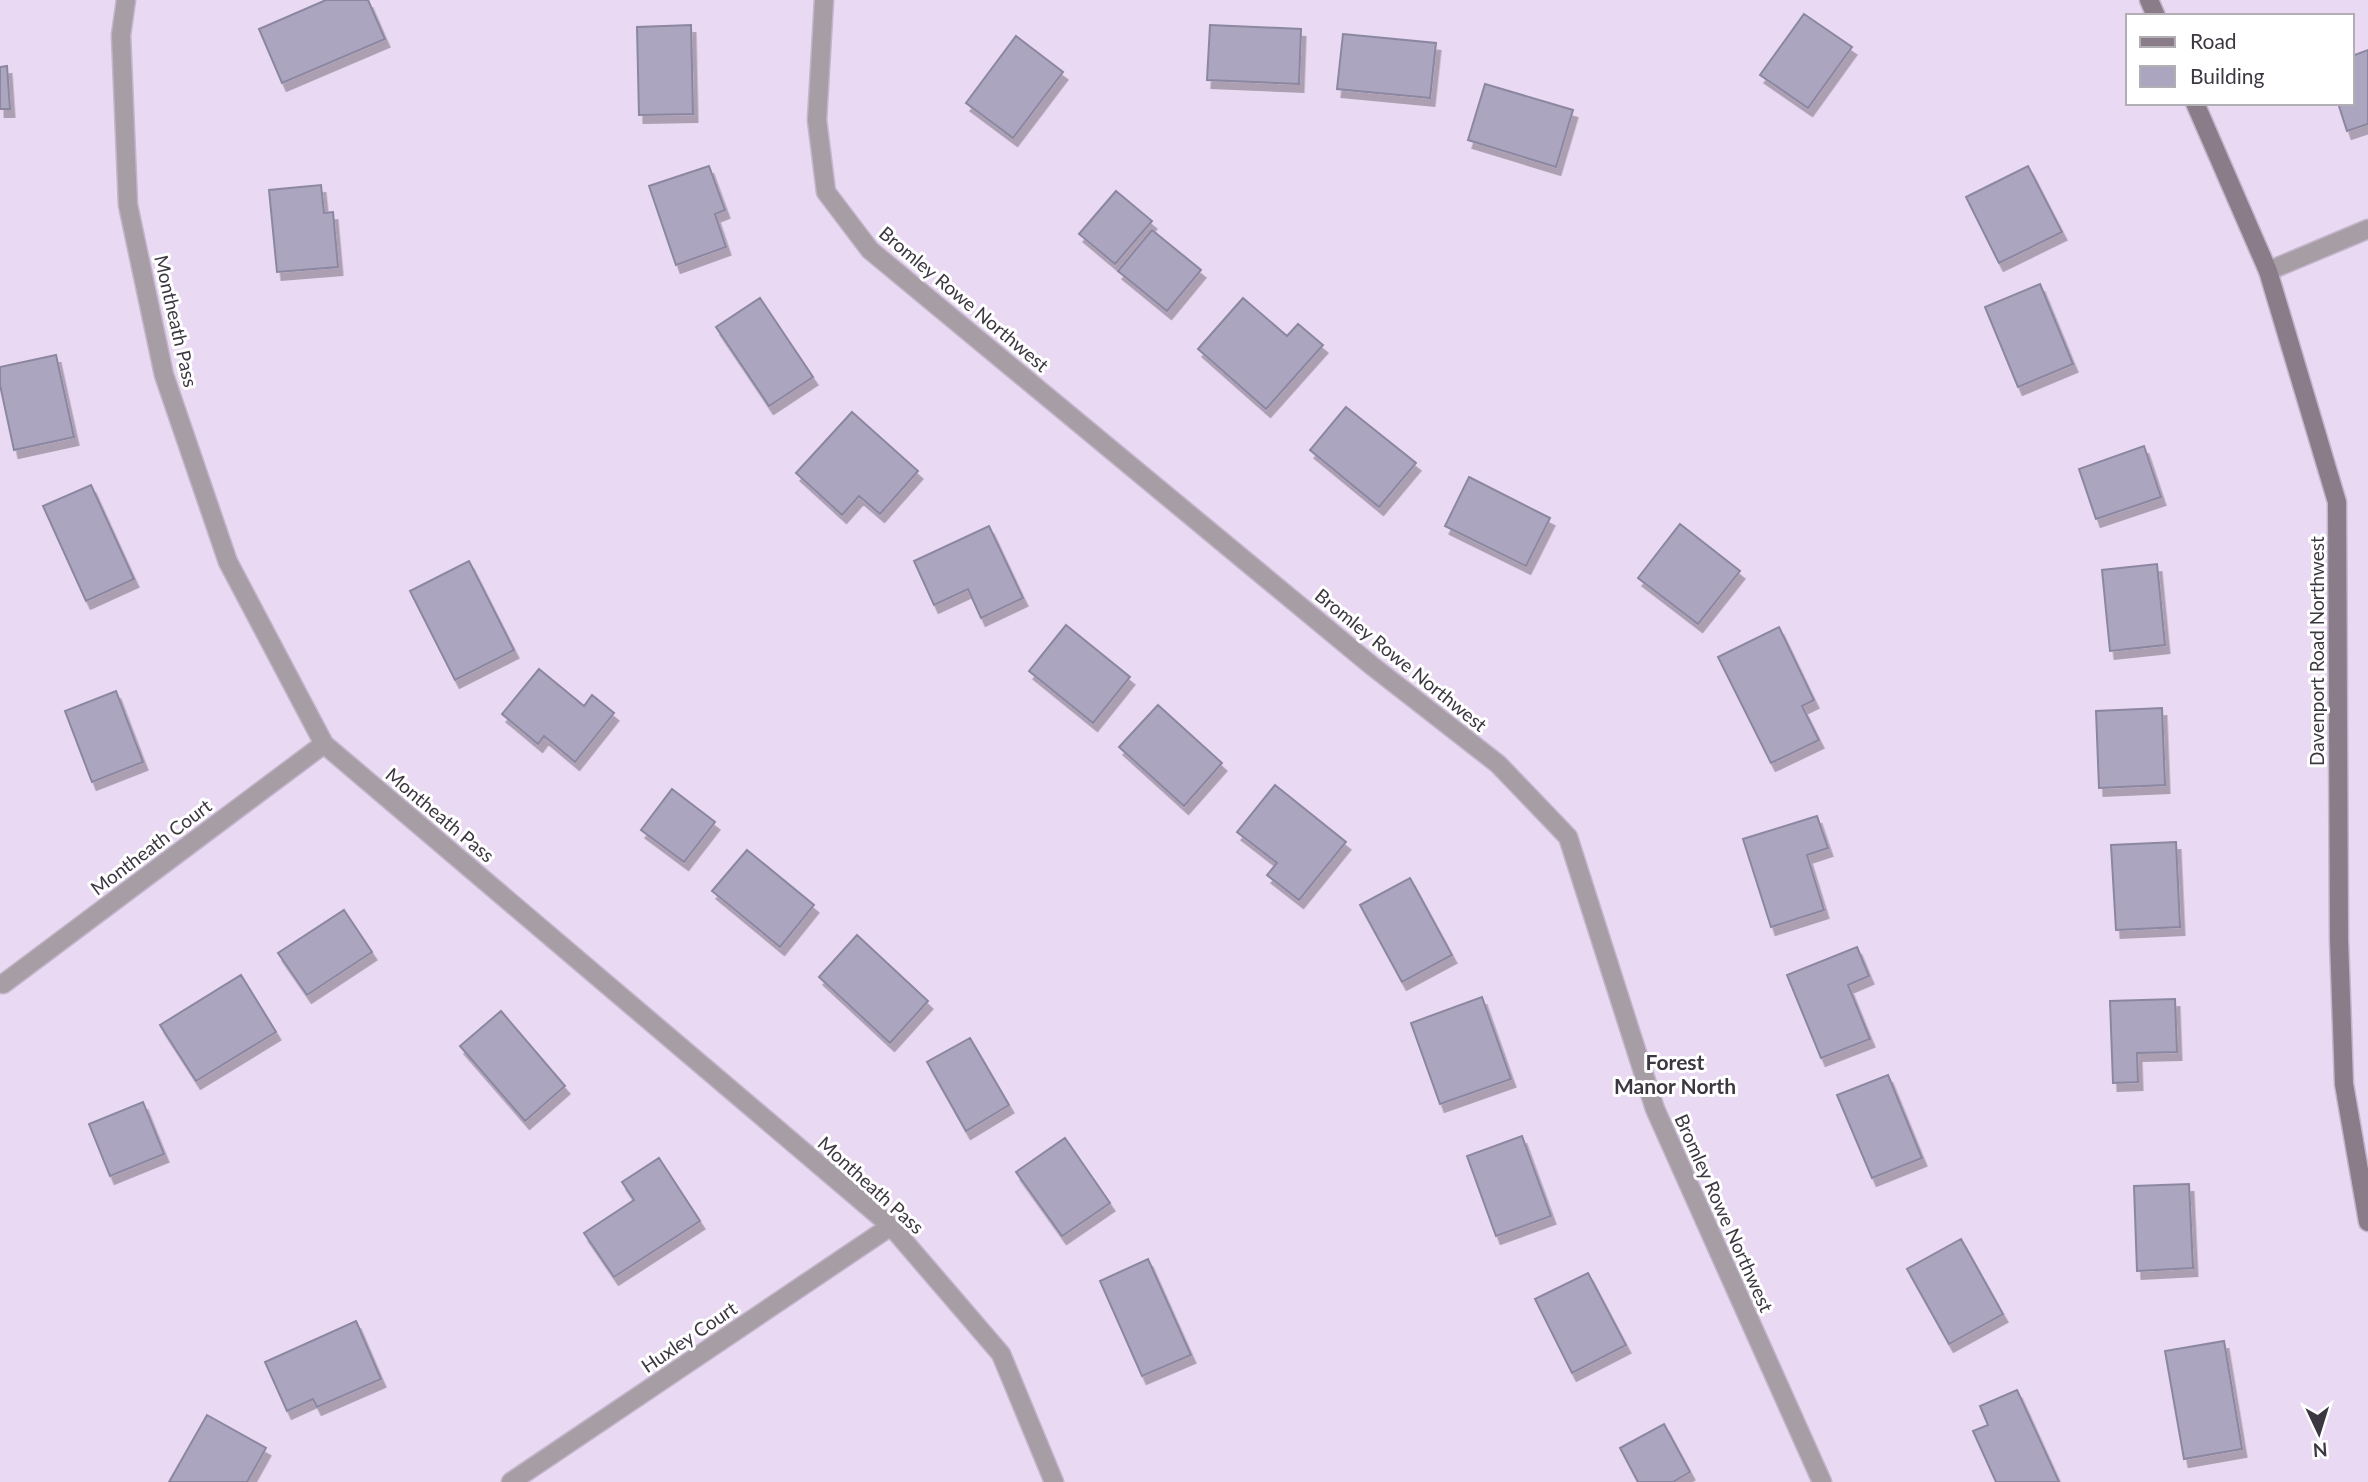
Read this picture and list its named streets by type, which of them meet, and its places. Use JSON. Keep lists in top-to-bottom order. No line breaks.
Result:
{"streets":{"street":["Bromley Rowe Northwest","Montheath Pass","Davenport Road Northwest","Montheath Court","Huxley Court"]},"crossings":[["Montheath Pass","Montheath Court"],["Montheath Pass","Huxley Court"]],"districts":["Forest Manor North"],"legend":["Road","Building"],"north":"bottom"}
